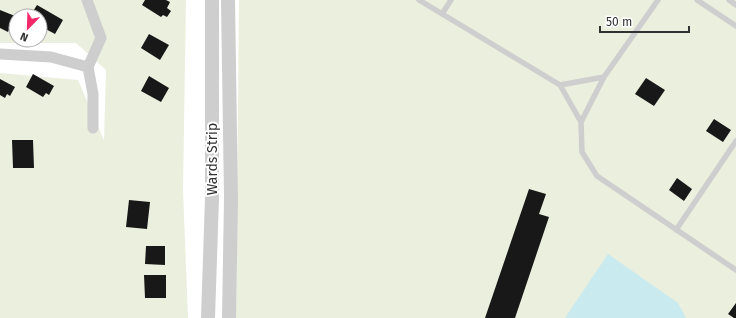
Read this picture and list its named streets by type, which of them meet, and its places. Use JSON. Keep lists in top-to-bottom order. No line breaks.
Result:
{"streets":{"street":["Wards Strip"]},"scale_bar":"50 m","north":"bottom left"}
